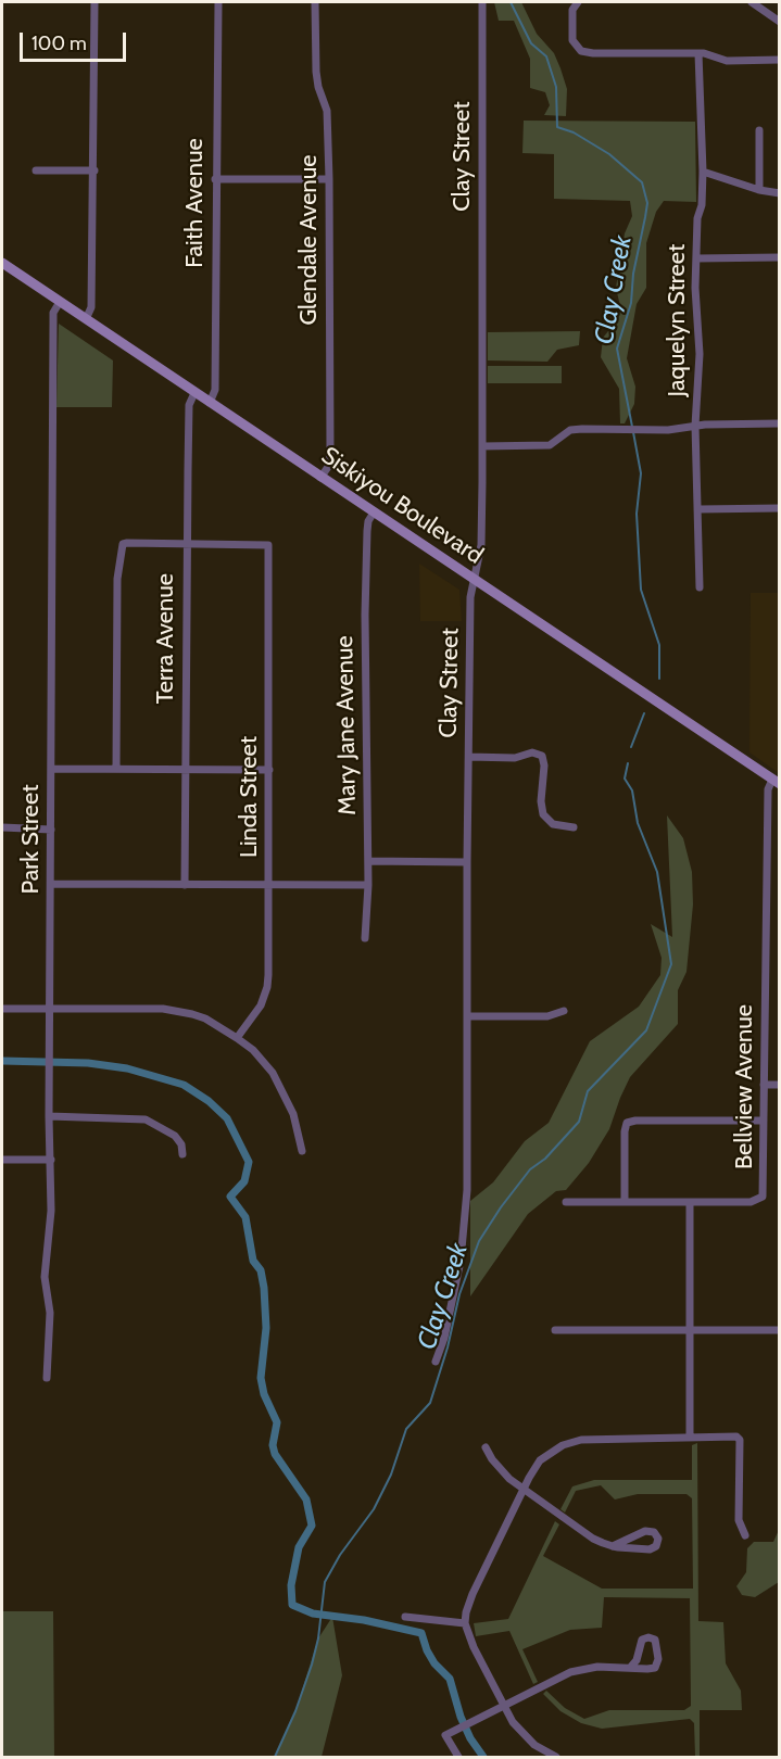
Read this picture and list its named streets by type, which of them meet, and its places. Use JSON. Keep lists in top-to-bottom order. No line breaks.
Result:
{"streets":{"main road":["Siskiyou Boulevard"],"street":["Clay Street","Faith Avenue","Glendale Avenue","Jaquelyn Street","Terra Avenue","Mary Jane Avenue","Linda Street","Park Street","Bellview Avenue"]},"crossings":[["Clay Street","Siskiyou Boulevard"],["Faith Avenue","Siskiyou Boulevard"],["Glendale Avenue","Siskiyou Boulevard"],["Siskiyou Boulevard","Terra Avenue"],["Siskiyou Boulevard","Mary Jane Avenue"],["Siskiyou Boulevard","Park Street"],["Siskiyou Boulevard","Bellview Avenue"],["Terra Avenue","Linda Street"]],"water":["Clay Creek"],"scale_bar":"100 m"}
